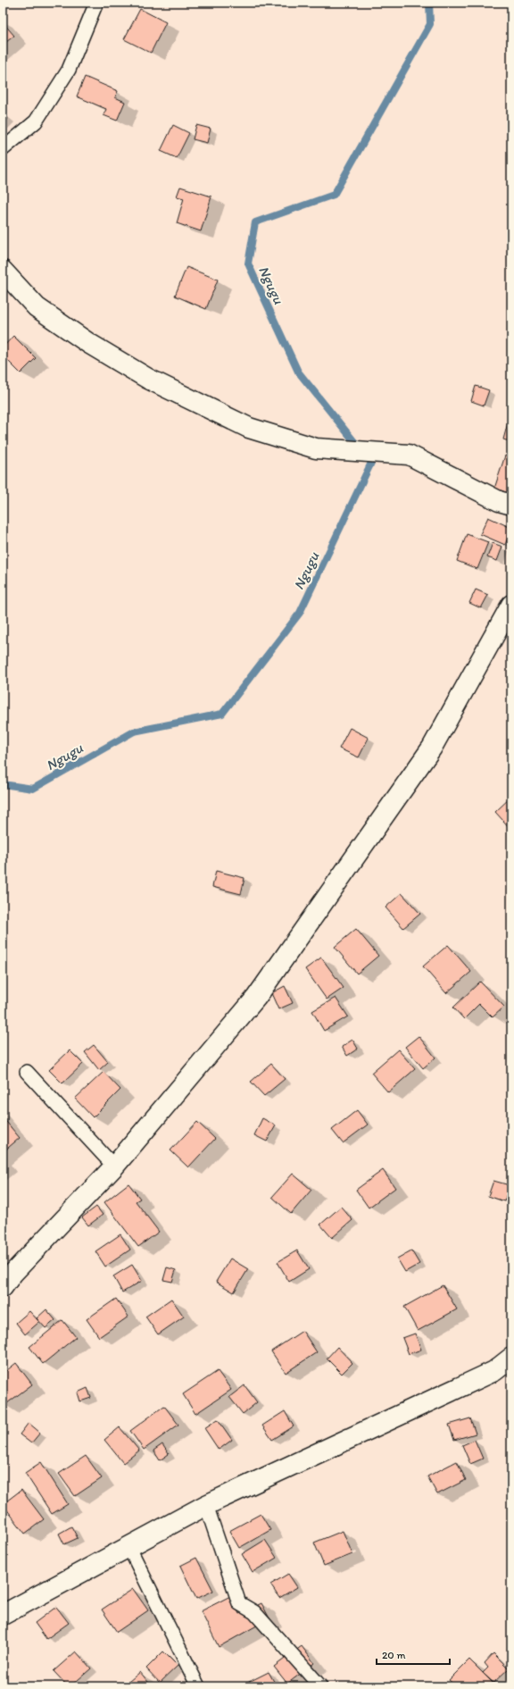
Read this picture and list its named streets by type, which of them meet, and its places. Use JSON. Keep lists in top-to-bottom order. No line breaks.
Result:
{"water":["Ngugu"],"scale_bar":"20 m"}
